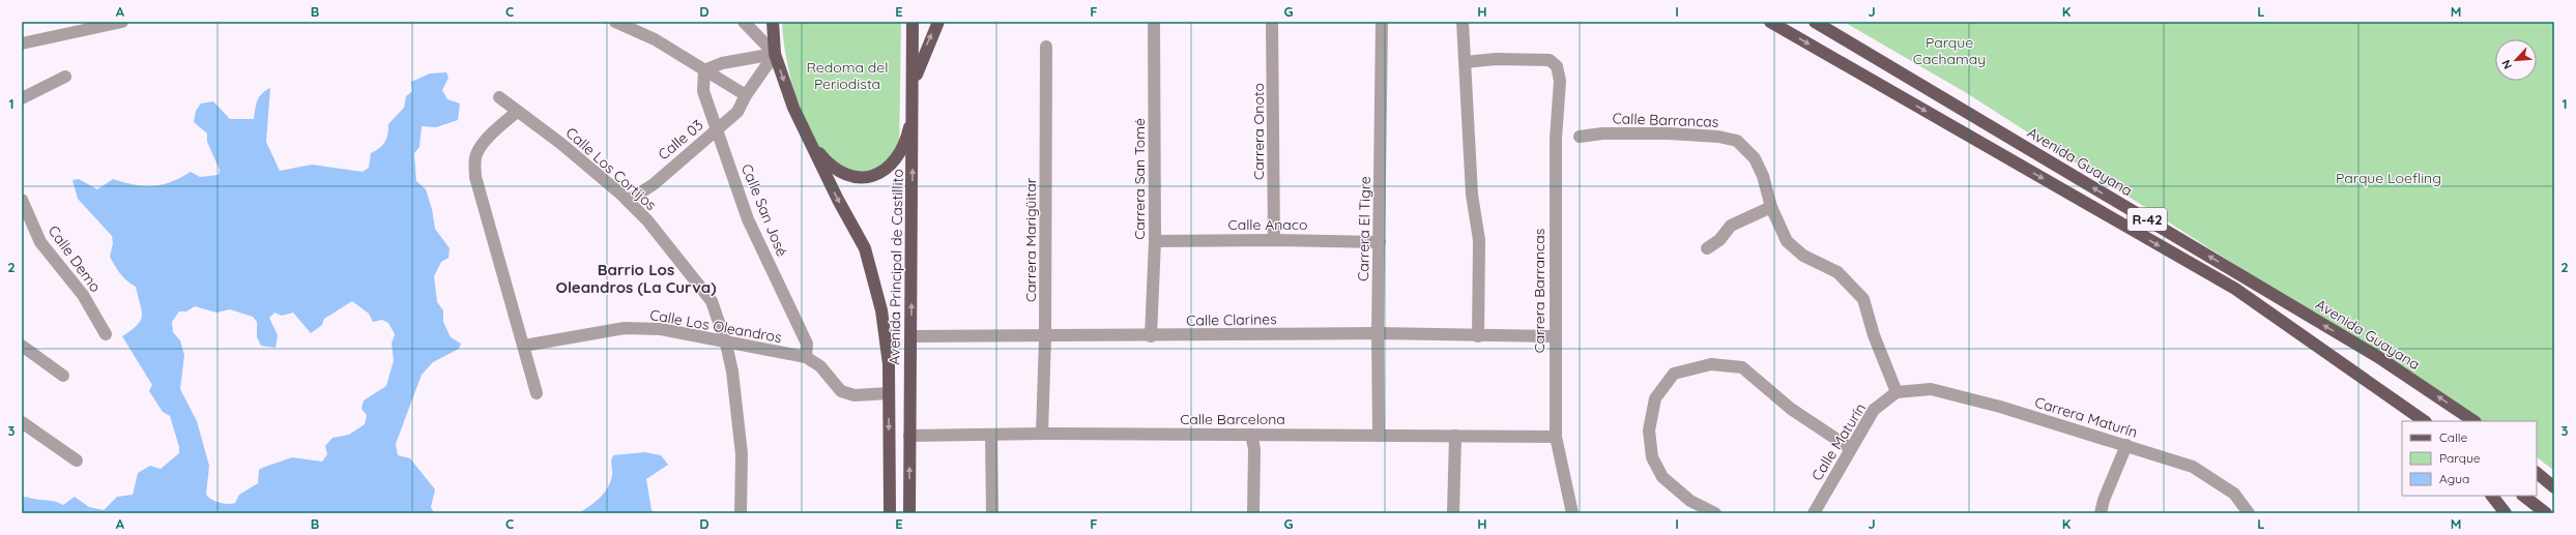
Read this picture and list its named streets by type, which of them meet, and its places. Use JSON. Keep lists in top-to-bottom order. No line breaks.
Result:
{"streets":{"main road":["Avenida Guayana","R-42","Avenida Principal de Castillito"],"street":["Calle Barrancas","Carrera Onoto","Calle 03","Calle Los Cortijos","Carrera San Tomé","Calle San José","Calle Anaco","Carrera El Tigre","Carrera Marigüitar","Calle Demo","Carrera Barrancas","Calle Clarines","Calle Los Oleandros","Carrera Maturín","Calle Barcelona","Calle Maturín"]},"crossings":[["Calle Barrancas","Carrera Maturín"],["Calle Barrancas","Calle Maturín"],["Carrera Onoto","Calle Anaco"],["Calle 03","Calle Los Cortijos"],["Calle 03","Calle San José"],["Calle 03","Avenida Principal de Castillito"],["Calle Los Cortijos","Calle Los Oleandros"],["Carrera San Tomé","Calle Anaco"],["Carrera San Tomé","Calle Clarines"],["Calle San José","Calle Los Oleandros"],["Calle Anaco","Carrera El Tigre"],["Carrera El Tigre","Calle Clarines"],["Carrera El Tigre","Calle Barcelona"],["Carrera Marigüitar","Calle Clarines"],["Carrera Marigüitar","Calle Barcelona"],["Avenida Principal de Castillito","Calle Clarines"],["Avenida Principal de Castillito","Calle Los Oleandros"],["Avenida Principal de Castillito","Calle Barcelona"],["Carrera Barrancas","Calle Clarines"],["Carrera Barrancas","Calle Barcelona"],["Carrera Maturín","Calle Maturín"]],"districts":["Barrio Los Oleandros (La Curva)"],"parks":["Parque Cachamay","Redoma del Periodista","Parque Loefling"],"legend":["Calle","Parque","Agua"],"north":"bottom left","grid":{"columns":["A","B","C","D","E","F","G","H","I","J","K","L","M"],"rows":["1","2","3"]}}
